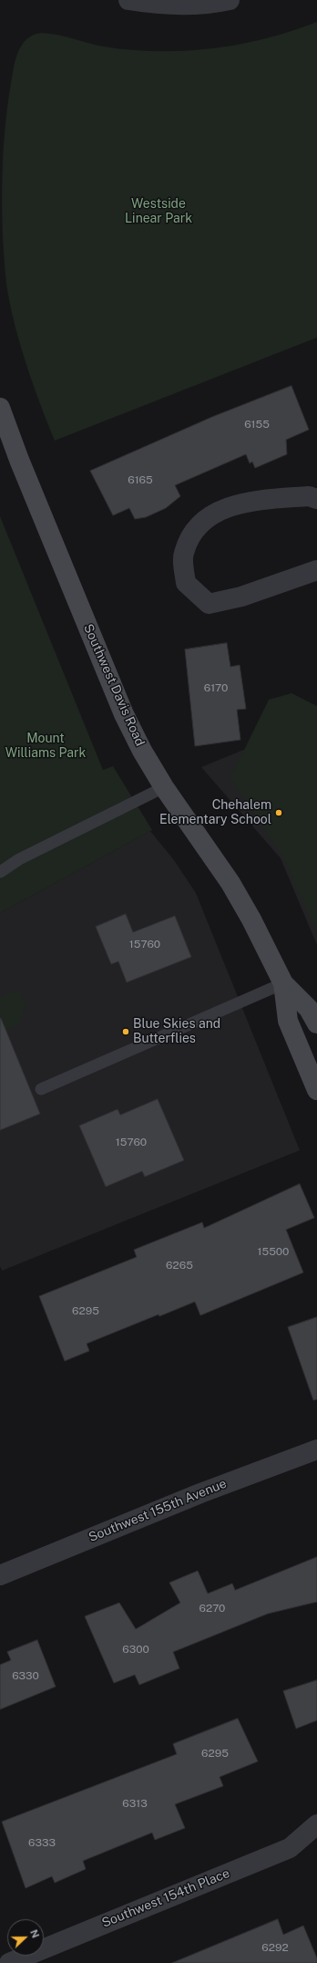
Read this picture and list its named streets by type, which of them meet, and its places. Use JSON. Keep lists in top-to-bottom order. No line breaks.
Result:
{"streets":{"street":["Southwest Davis Road","Southwest 155th Avenue","Southwest 154th Place"]},"parks":["Westside Linear Park","Mount Williams Park"],"places":["Chehalem Elementary School","Blue Skies and Butterflies"],"house_numbers":["6155","6165","6170","15760","15760","15500","6265","6295","6270","6300","6330","6295","6313","6333","6292"],"north":"right"}
